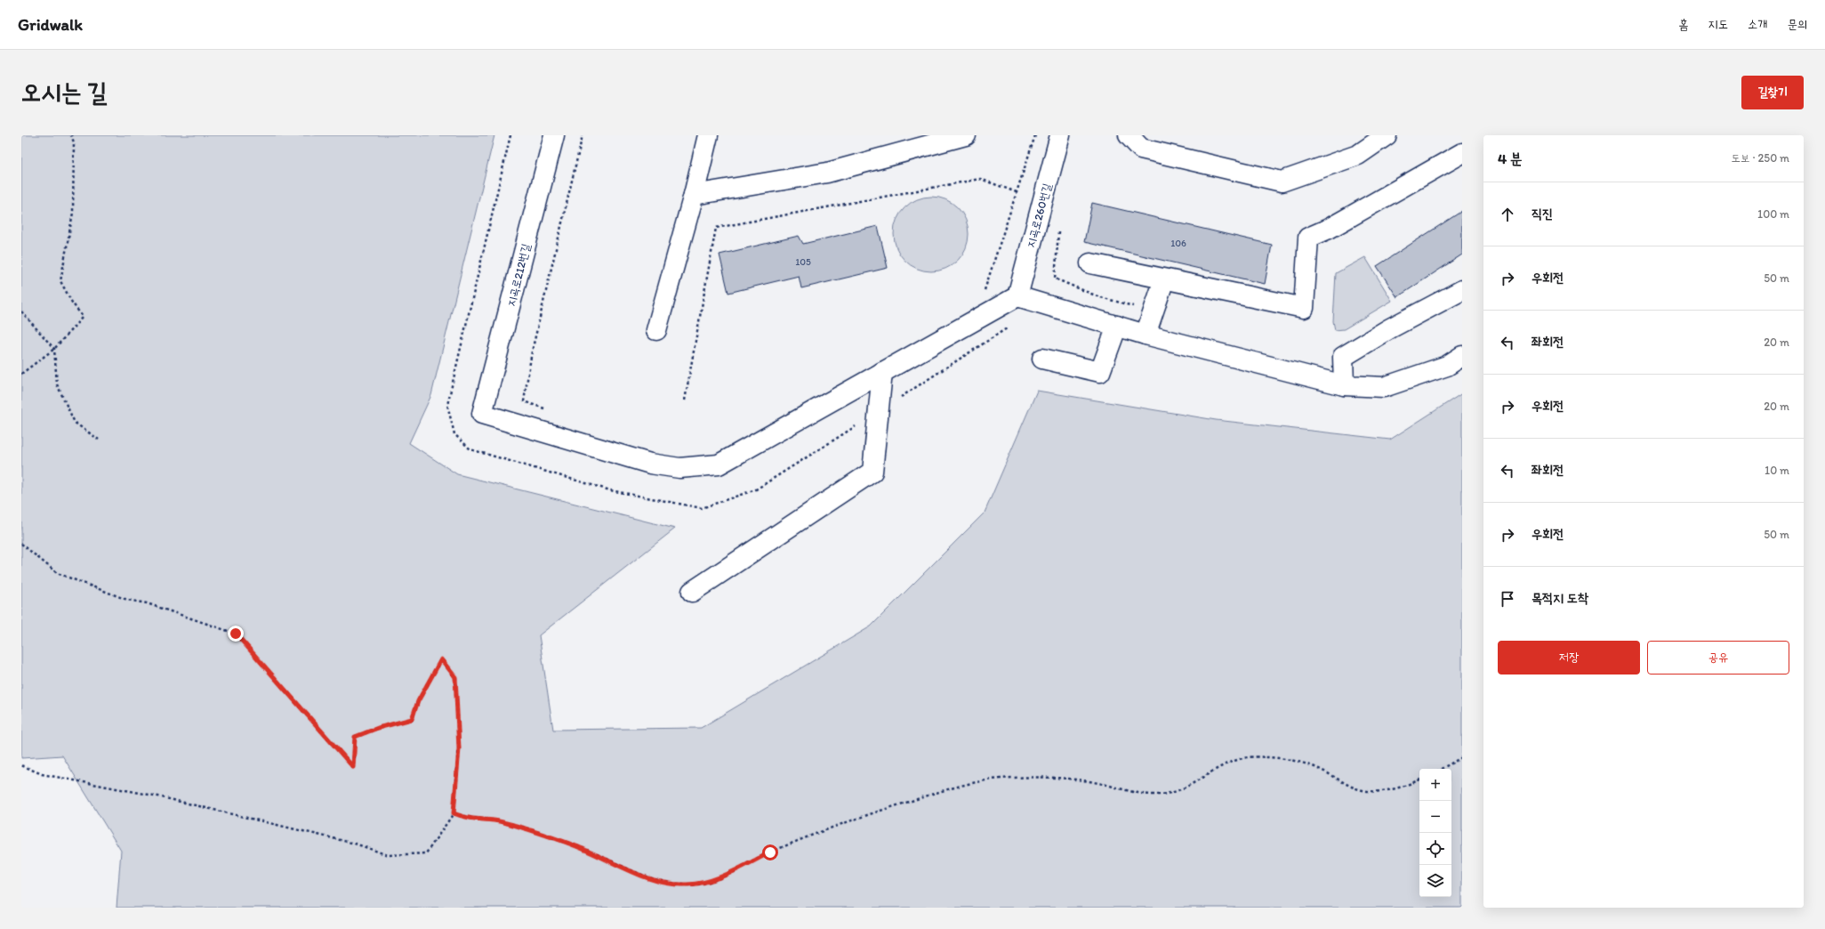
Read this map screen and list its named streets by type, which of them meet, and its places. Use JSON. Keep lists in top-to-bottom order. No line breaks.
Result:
{"streets":{"street":["지곡로260번길","지곡로212번길"]},"house_numbers":["106","105"],"page":{"header":"Gridwalk","nav":["홈","지도","소개","문의"],"buttons":["길찾기",["저장","공유"]],"title":"오시는 길","heading":["4 분","도보 · 250 m"],"list":[["직진","100 m"],["우회전","50 m"],["좌회전","20 m"],["우회전","20 m"],["좌회전","10 m"],["우회전","50 m"],"목적지 도착"],"map_buttons":["+","−"]}}
